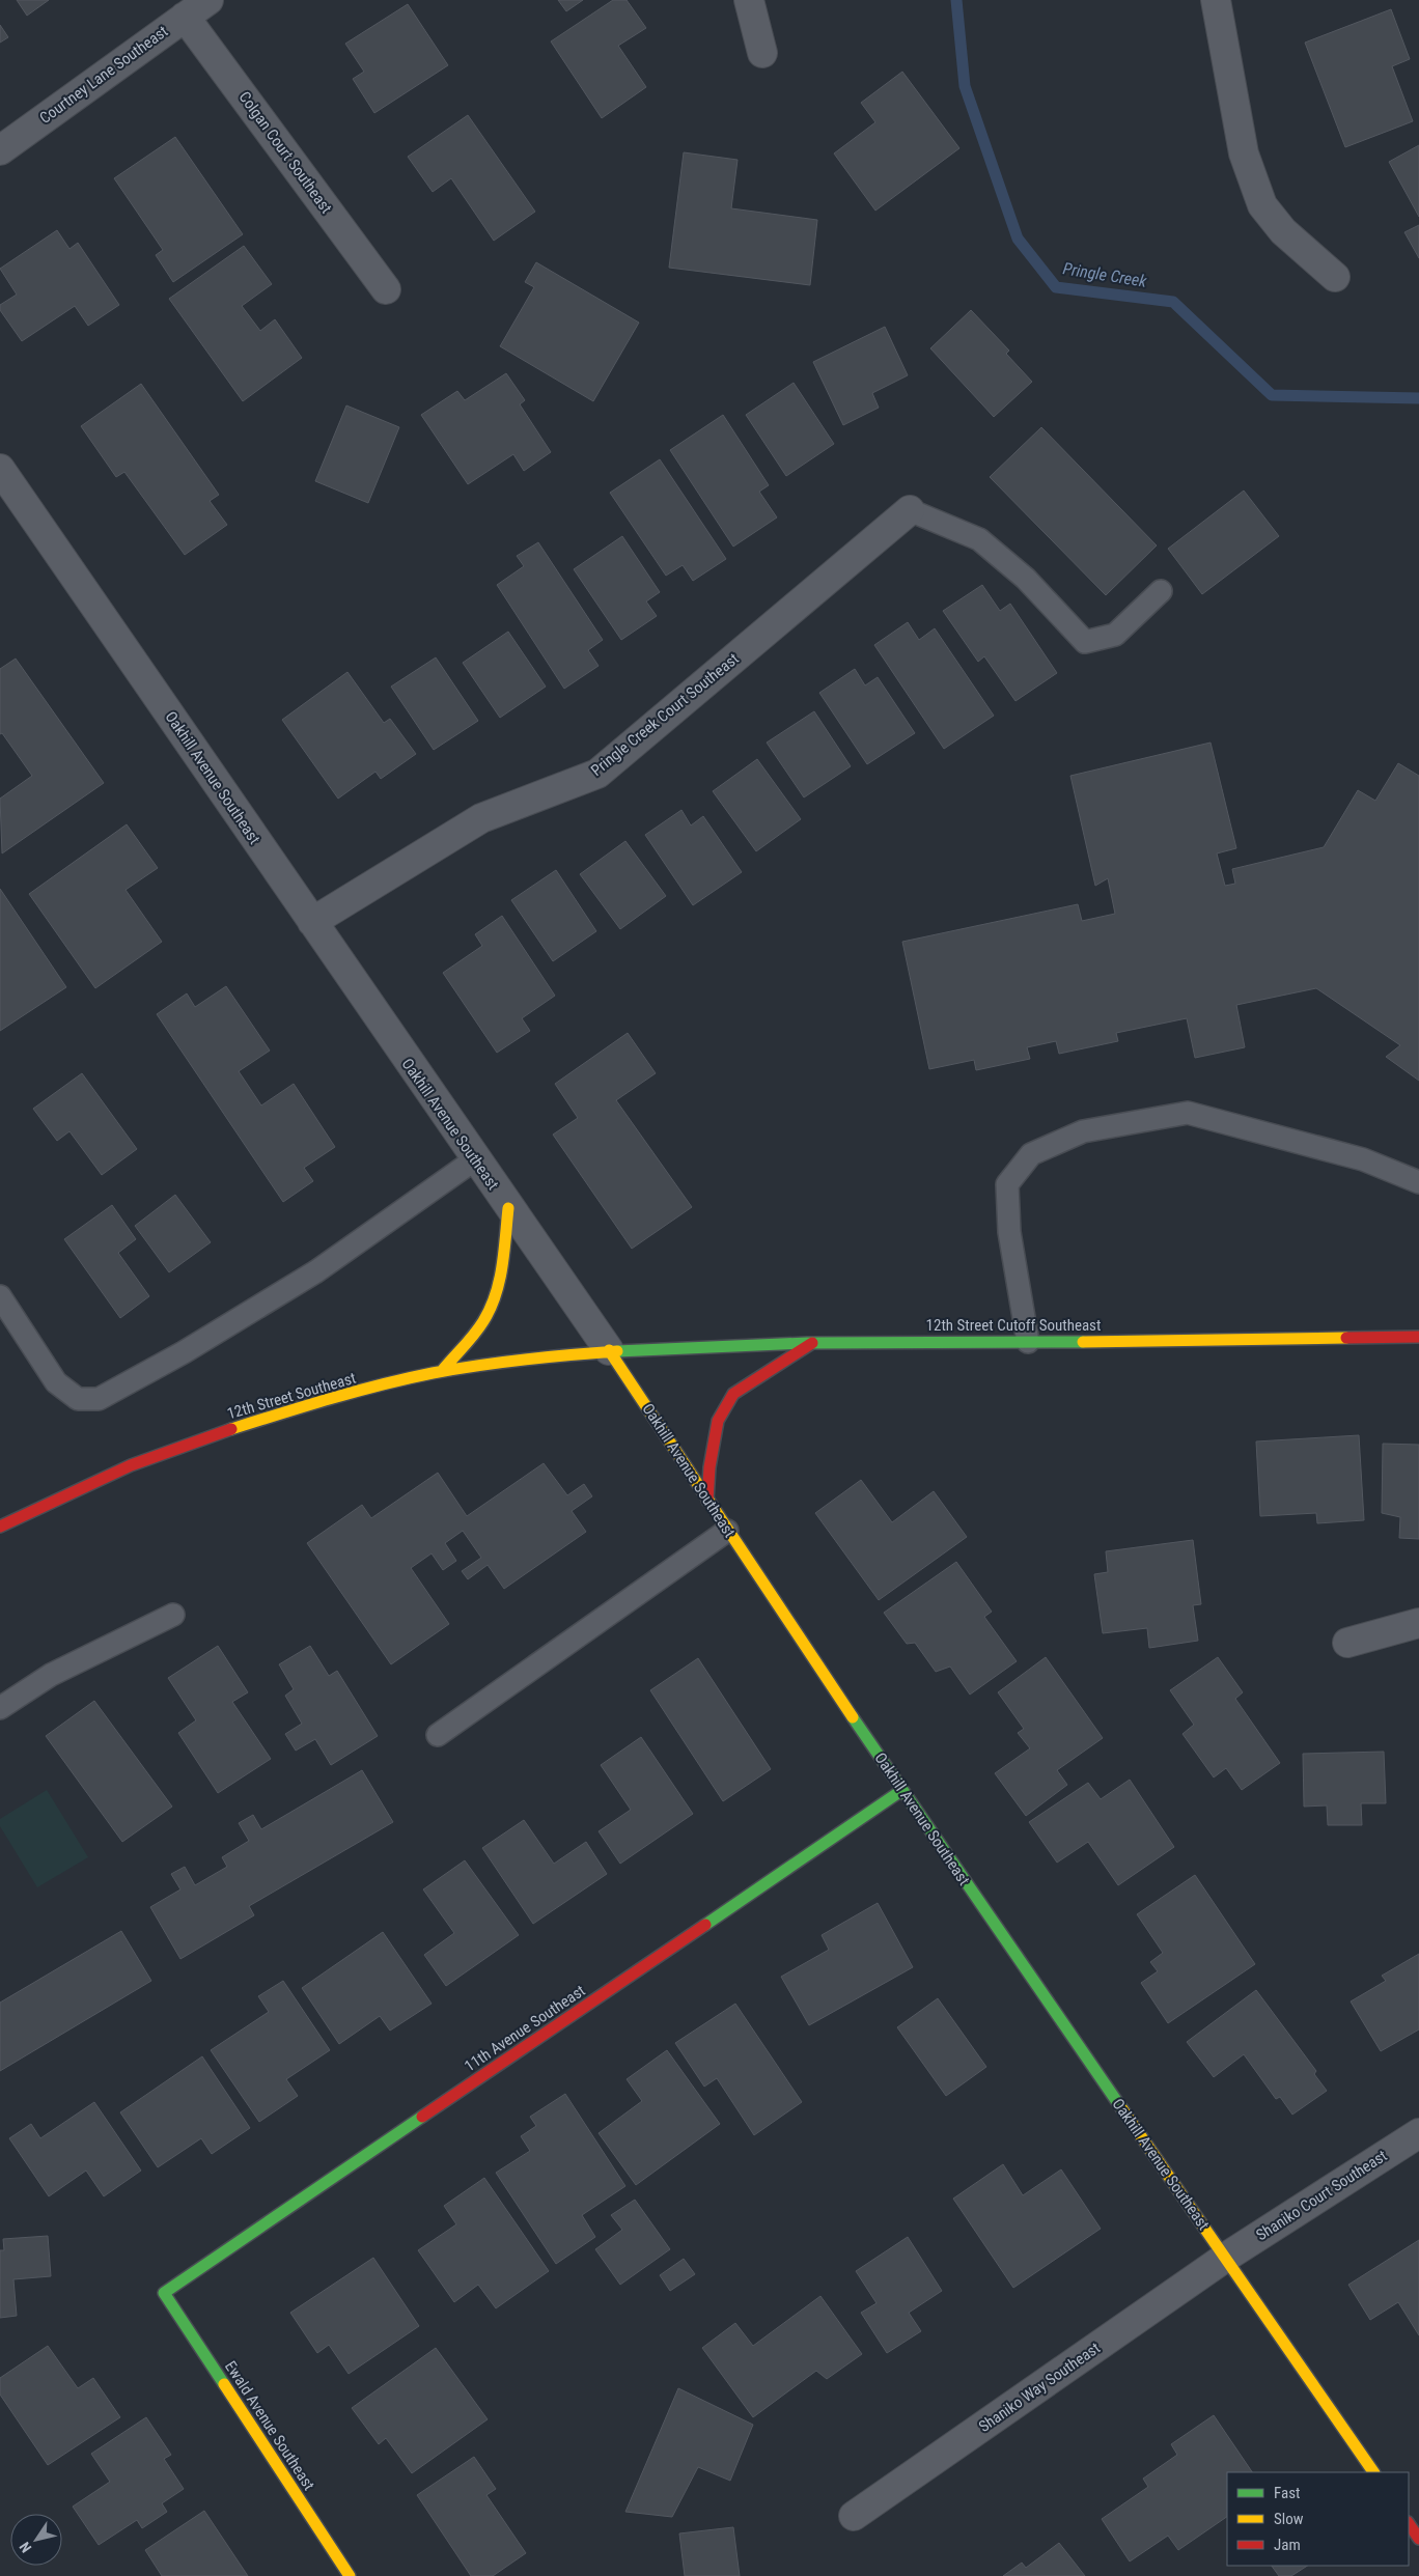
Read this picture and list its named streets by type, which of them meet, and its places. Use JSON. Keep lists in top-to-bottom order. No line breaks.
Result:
{"streets":{"street":["Courtney Lane Southeast","Colgan Court Southeast","Pringle Creek Court Southeast","Oakhill Avenue Southeast","12th Street Cutoff Southeast","12th Street Southeast","11th Avenue Southeast","Shaniko Court Southeast","Shaniko Way Southeast","Ewald Avenue Southeast"]},"crossings":[["Courtney Lane Southeast","Colgan Court Southeast"],["Pringle Creek Court Southeast","Oakhill Avenue Southeast"],["Oakhill Avenue Southeast","12th Street Cutoff Southeast"],["Oakhill Avenue Southeast","12th Street Southeast"],["Oakhill Avenue Southeast","11th Avenue Southeast"],["Oakhill Avenue Southeast","Shaniko Court Southeast"],["Oakhill Avenue Southeast","Shaniko Way Southeast"],["12th Street Cutoff Southeast","12th Street Southeast"],["11th Avenue Southeast","Ewald Avenue Southeast"],["Shaniko Court Southeast","Shaniko Way Southeast"]],"water":["Pringle Creek"],"legend":["Fast","Slow","Jam"],"north":"bottom left"}
